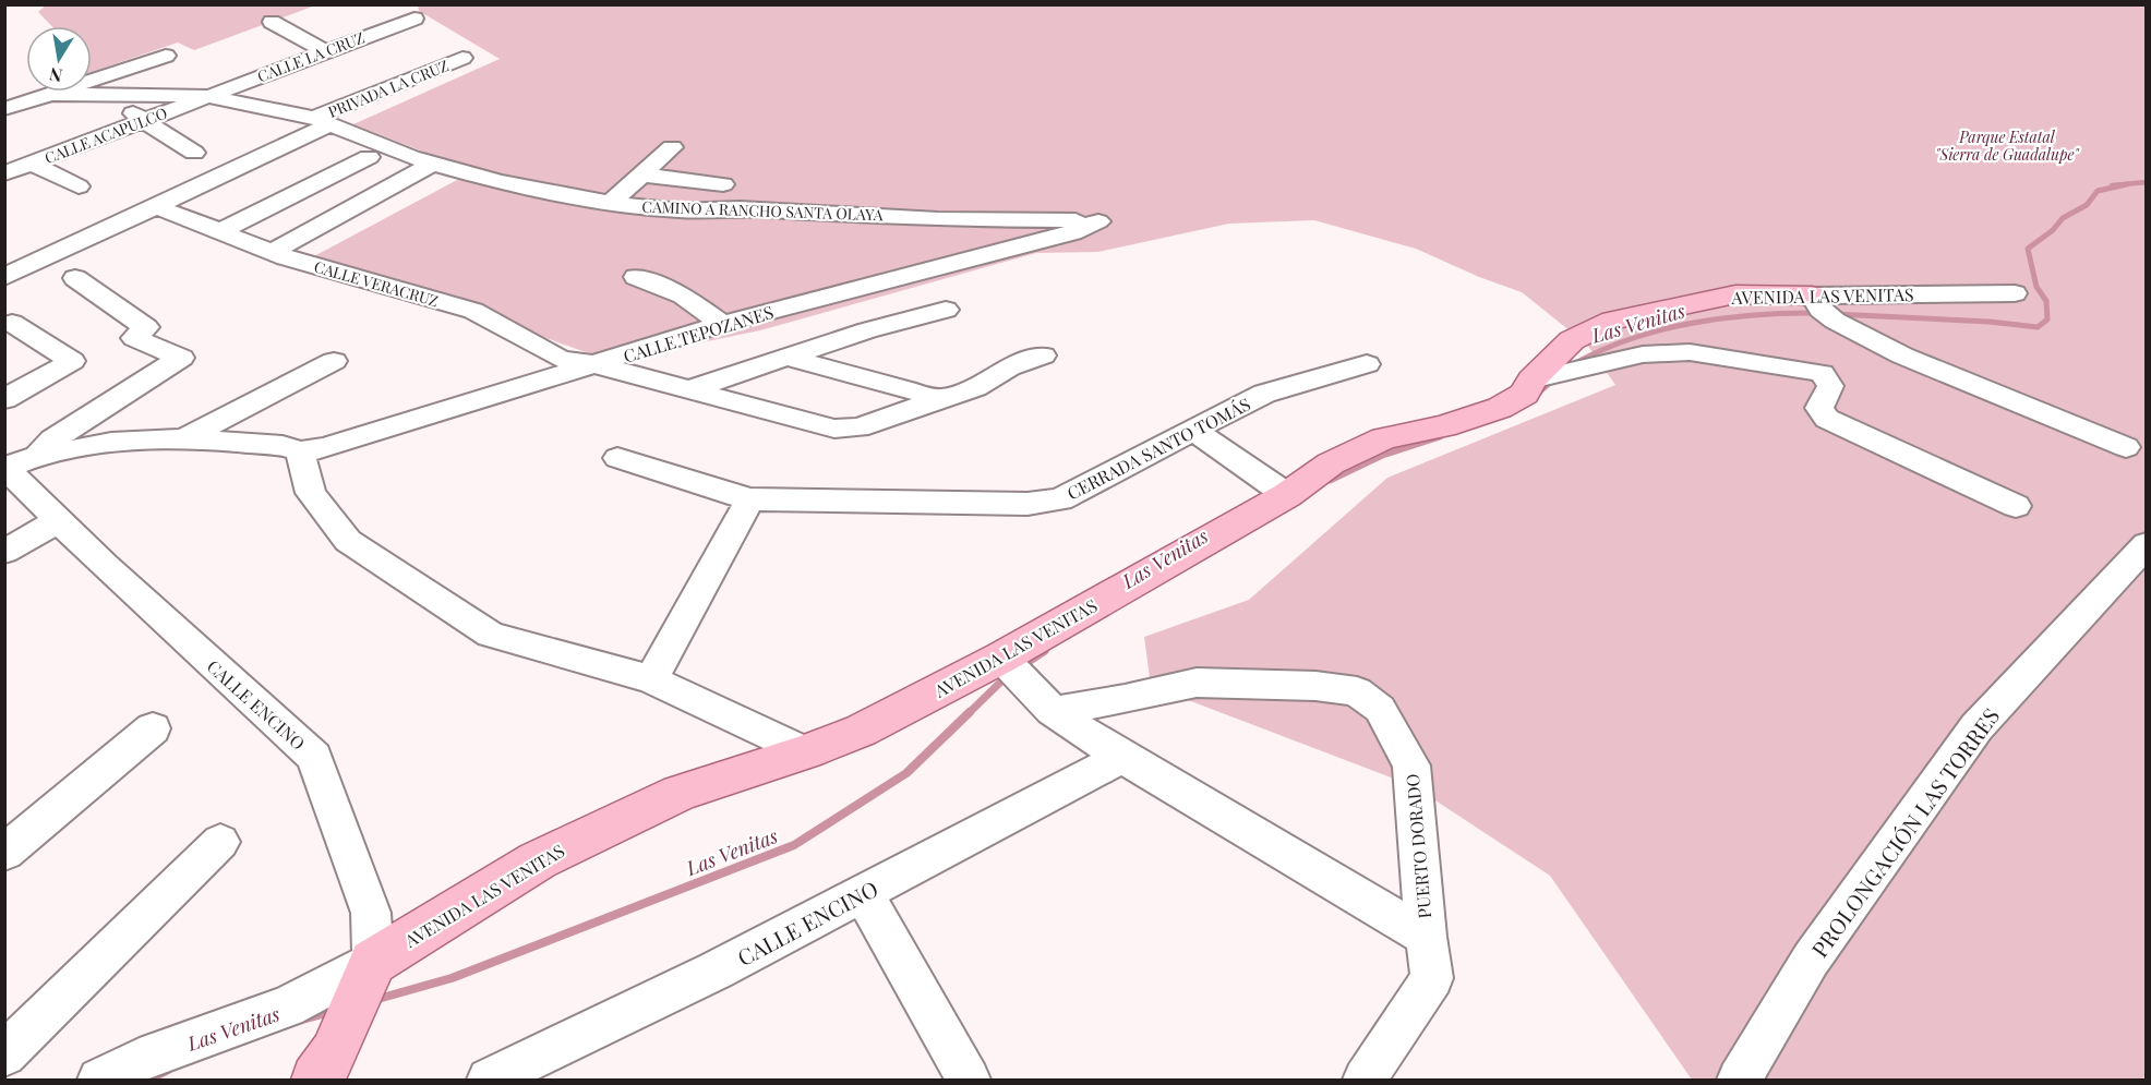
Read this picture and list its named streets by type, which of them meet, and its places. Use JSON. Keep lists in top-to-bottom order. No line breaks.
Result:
{"streets":{"main road":["AVENIDA LAS VENITAS","CALLE ENCINO"],"street":["CALLE LA CRUZ","PRIVADA LA CRUZ","CALLE ACAPULCO","CAMINO A RANCHO SANTA OLAYA","CALLE VERACRUZ","CALLE TEPOZANES","CERRADA SANTO TOMÁS","PROLONGACIÓN LAS TORRES","PUERTO DORADO"]},"crossings":[["CALLE LA CRUZ","CALLE ACAPULCO"],["CALLE LA CRUZ","CAMINO A RANCHO SANTA OLAYA"],["PRIVADA LA CRUZ","CAMINO A RANCHO SANTA OLAYA"],["CALLE ACAPULCO","CAMINO A RANCHO SANTA OLAYA"],["CAMINO A RANCHO SANTA OLAYA","CALLE TEPOZANES"],["CALLE VERACRUZ","CALLE TEPOZANES"],["AVENIDA LAS VENITAS","CALLE ENCINO"],["AVENIDA LAS VENITAS","PUERTO DORADO"],["CALLE ENCINO","PUERTO DORADO"]],"water":["Las Venitas"],"parks":["Parque Estatal \"Sierra de Guadalupe\""],"north":"bottom"}
